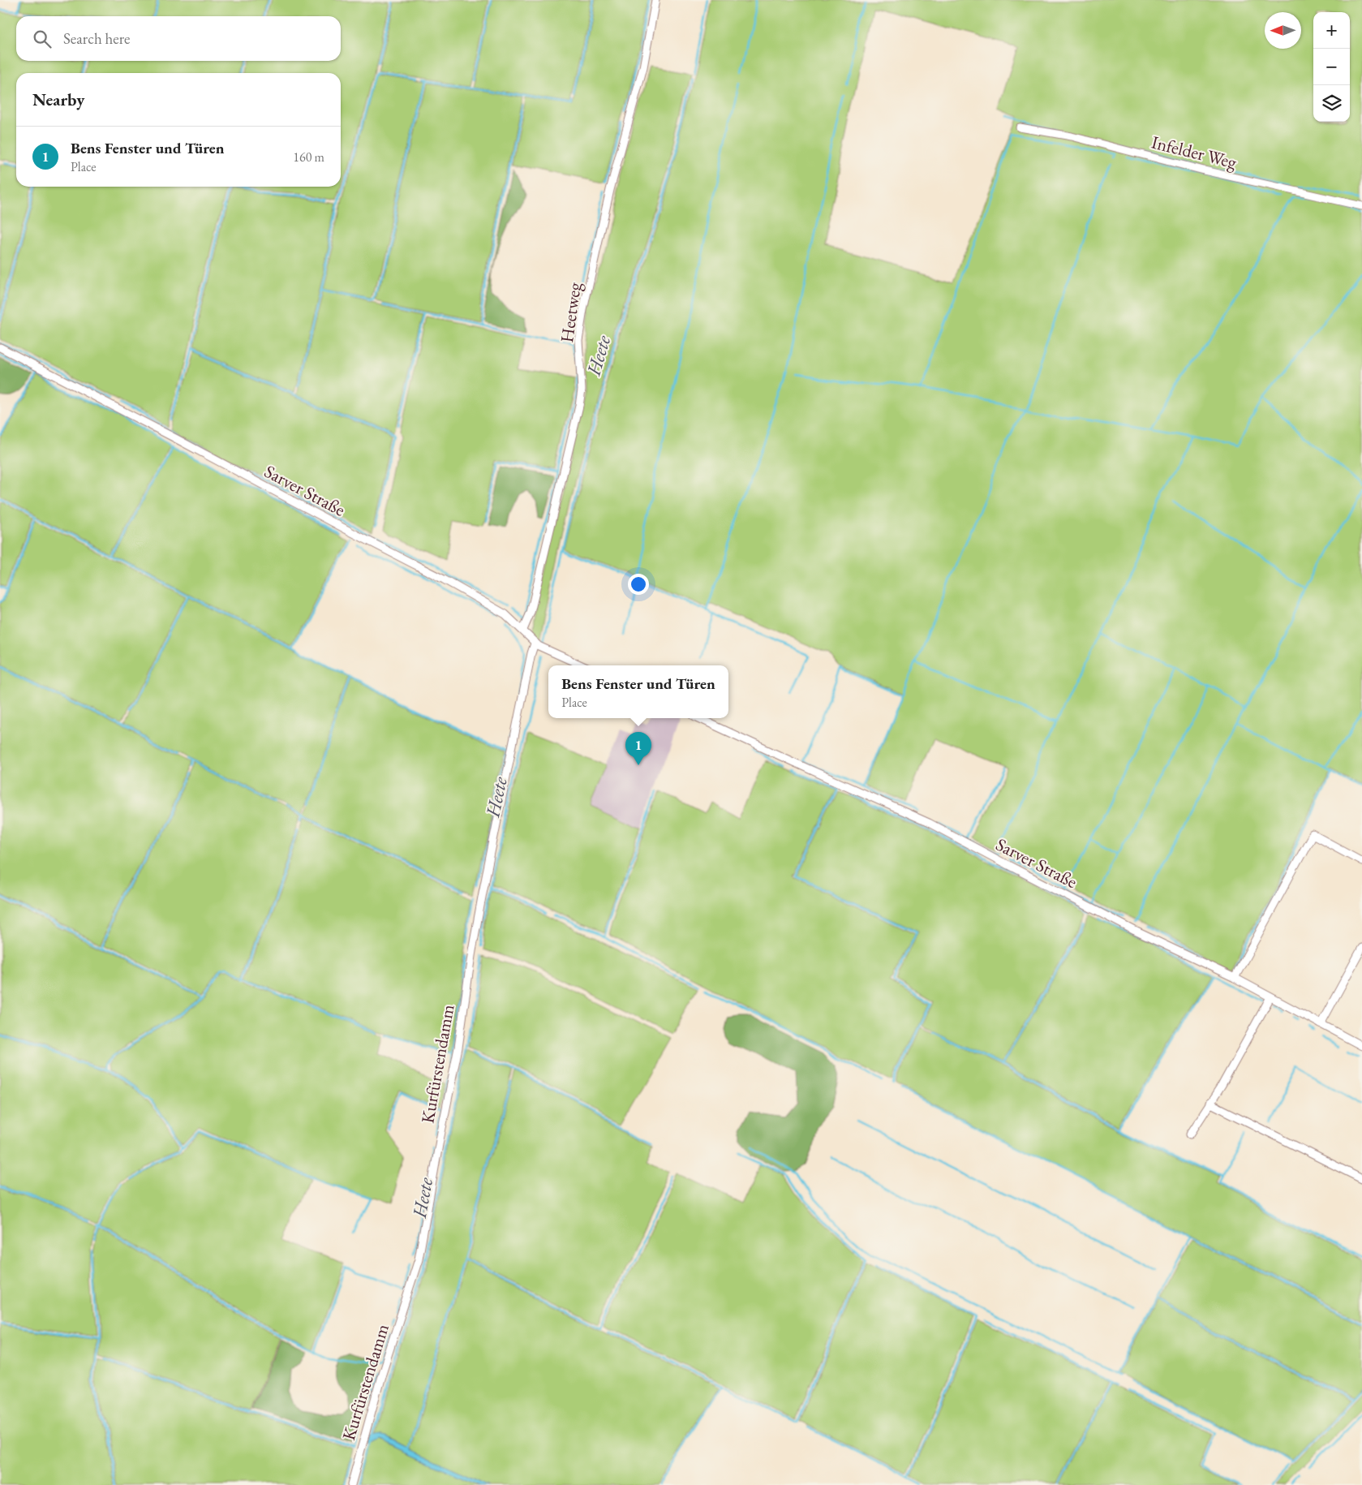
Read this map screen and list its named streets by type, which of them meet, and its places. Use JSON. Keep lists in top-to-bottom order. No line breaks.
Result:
{"streets":{"street":["Infelder Weg","Heetweg","Sarver Straße","Kurfürstendamm"]},"crossings":[["Heetweg","Sarver Straße"],["Sarver Straße","Kurfürstendamm"]],"water":["Heete"],"north":"left","page":{"map_buttons":["+","−"],"search":"Search here","heading":"Nearby","list":[{"mark":"1","name":"Bens Fenster und Türen","note":"Place","value":"160 m"}],"popup":["Bens Fenster und Türen","Place"],"pins":"1"}}
